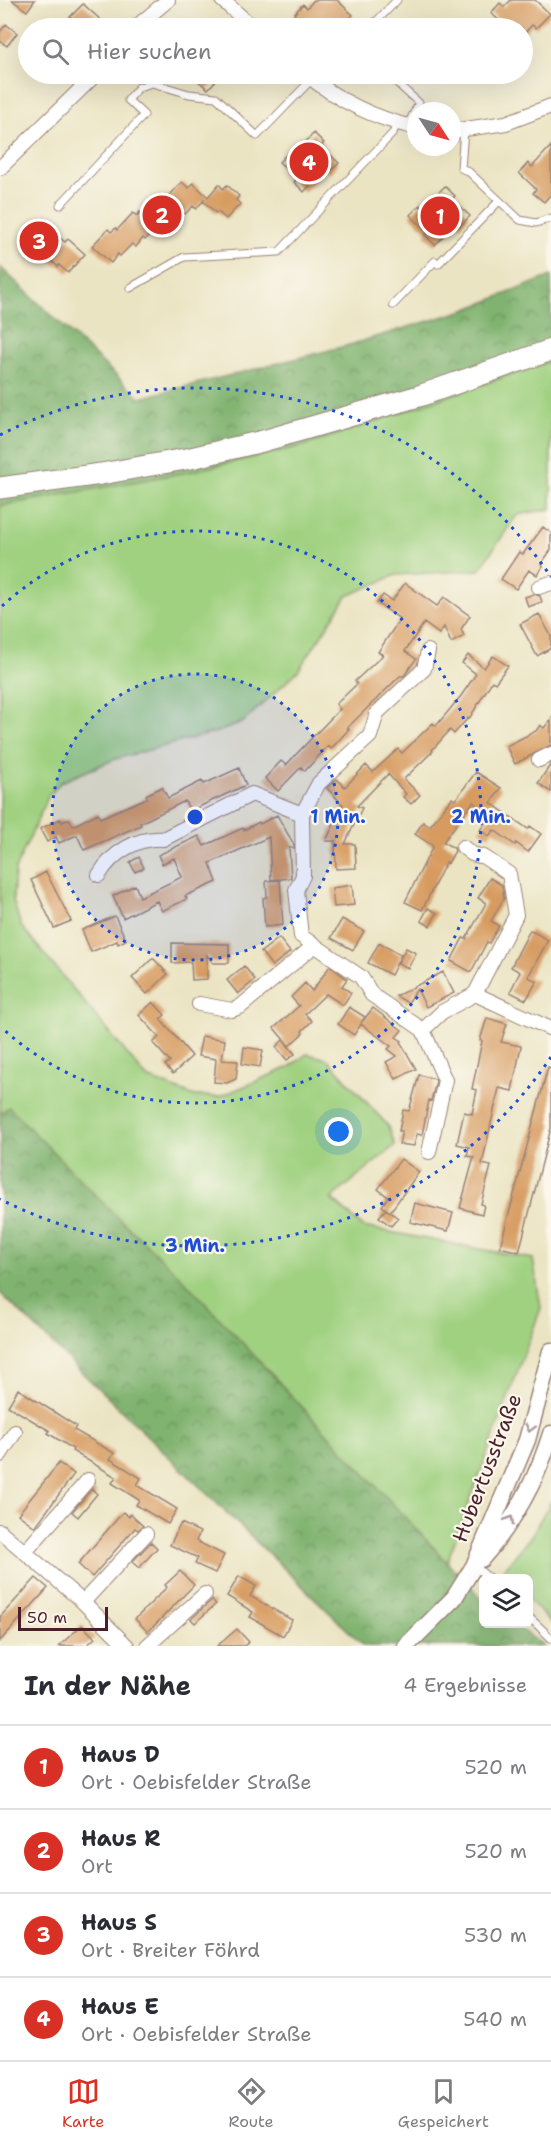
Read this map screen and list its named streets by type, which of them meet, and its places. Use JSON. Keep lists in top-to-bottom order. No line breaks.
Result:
{"streets":{"street":["Hubertusstraße"]},"scale_bar":"50 m","north":"bottom right","page":{"search":"Hier suchen","pins":["4","2","1","3"],"scale":"50 m","heading":["In der Nähe","4 Ergebnisse"],"list":[{"mark":"1","name":"Haus D","note":"Ort · Oebisfelder Straße","value":"520 m"},{"mark":"2","name":"Haus R","note":"Ort","value":"520 m"},{"mark":"3","name":"Haus S","note":"Ort · Breiter Föhrd","value":"530 m"},{"mark":"4","name":"Haus E","note":"Ort · Oebisfelder Straße","value":"540 m"}],"nav":["Karte","Route","Gespeichert"]},"rings":["1 Min.","2 Min.","3 Min."]}
